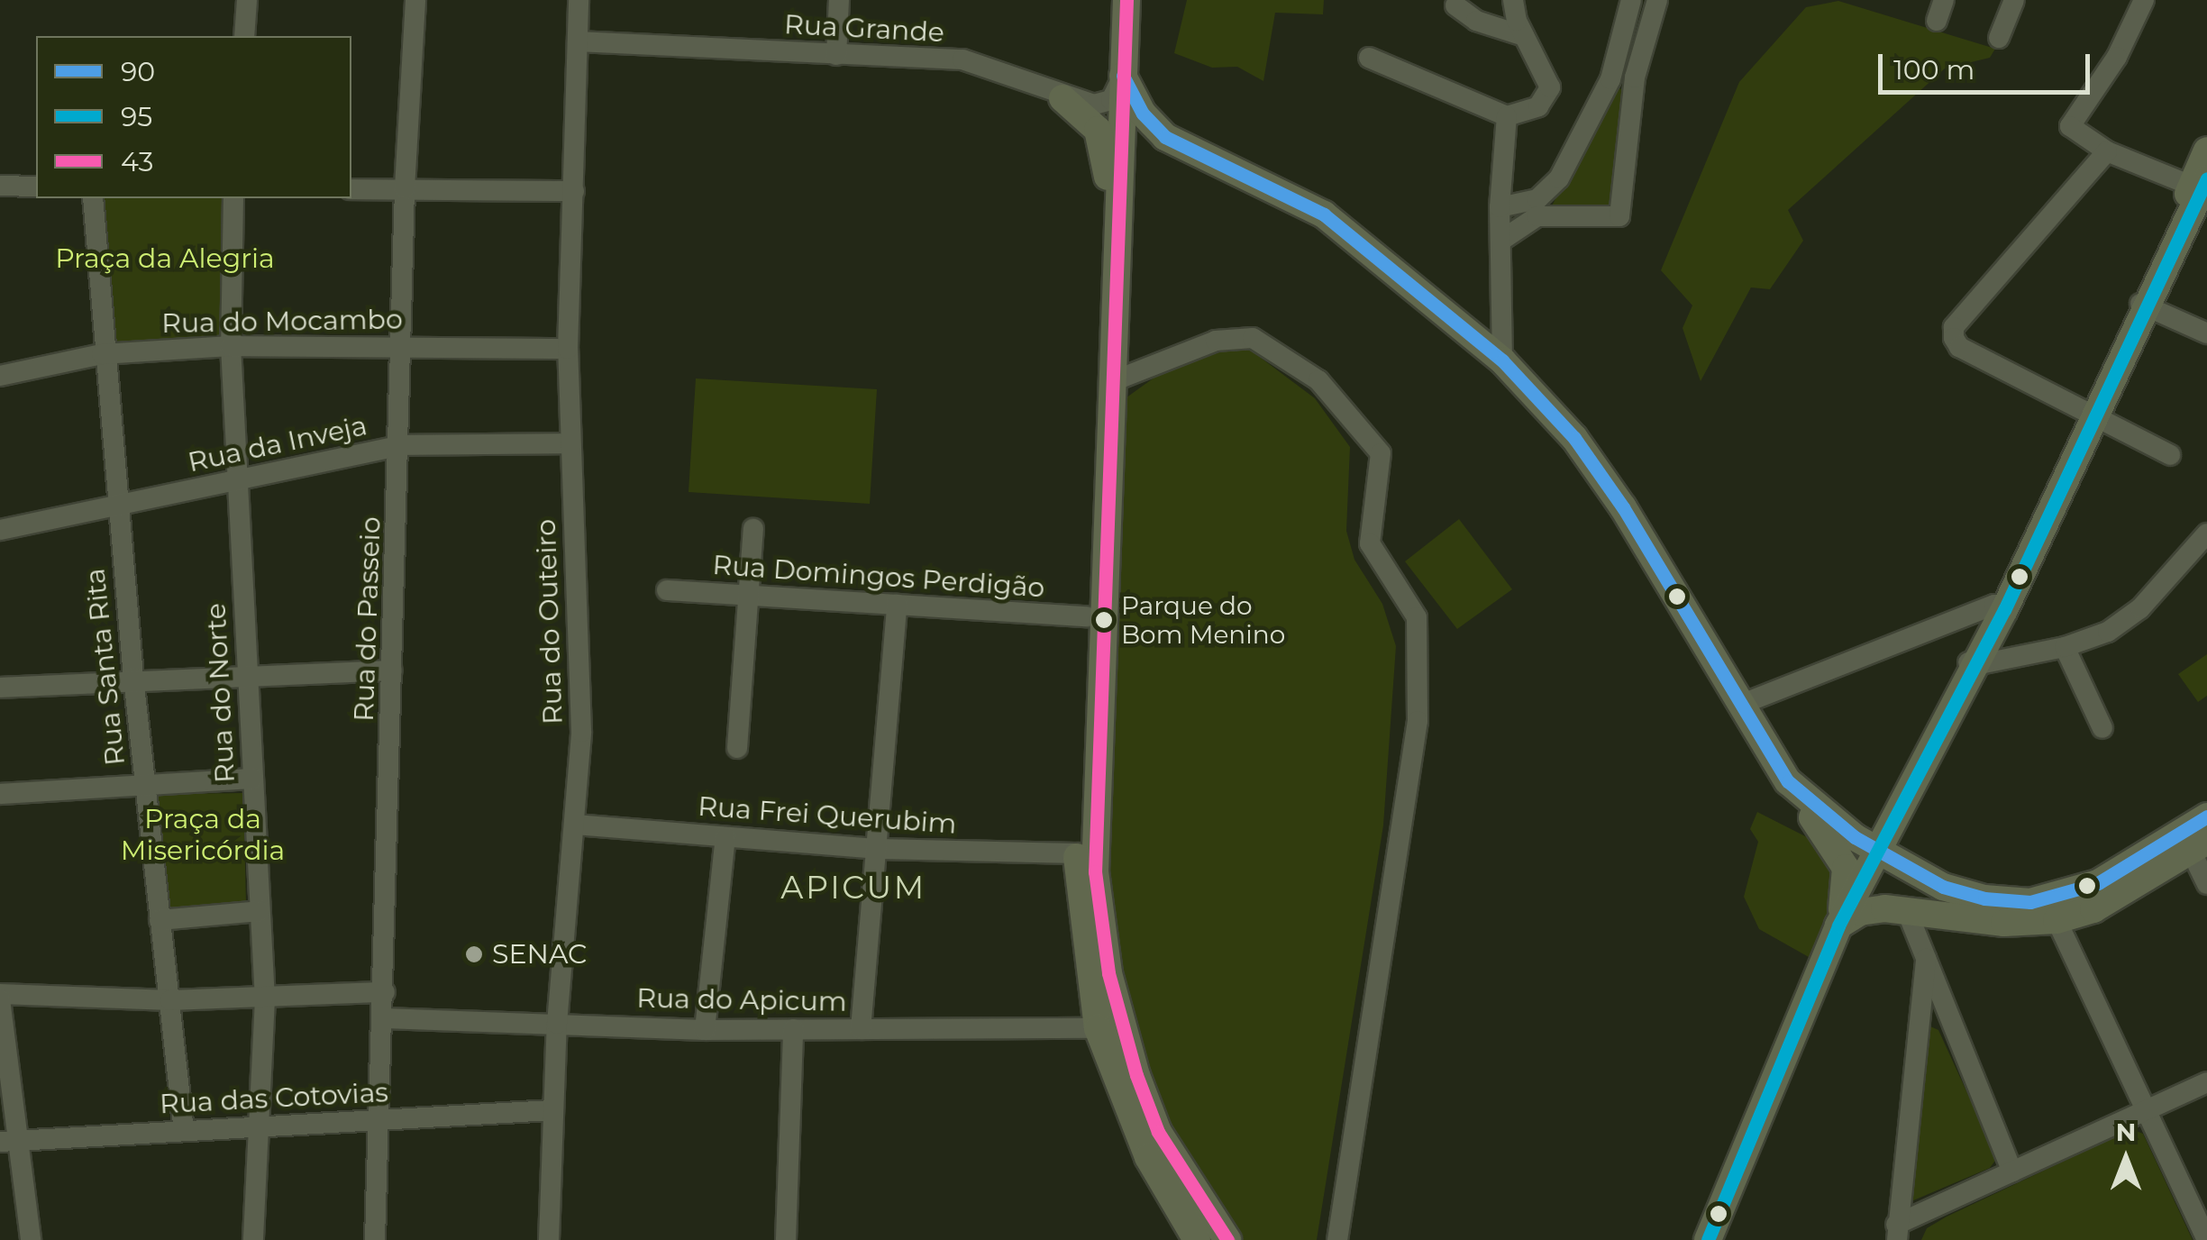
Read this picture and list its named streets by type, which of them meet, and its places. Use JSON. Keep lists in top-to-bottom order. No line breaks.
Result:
{"streets":{"street":["Rua Grande","Rua do Mocambo","Rua da Inveja","Rua Domingos Perdigão","Rua do Passeio","Rua do Outeiro","Rua Santa Rita","Rua do Norte","Rua Frei Querubim","Rua do Apicum","Rua das Cotovias"]},"crossings":[["Rua Grande","Rua do Outeiro"],["Rua do Mocambo","Rua do Passeio"],["Rua do Mocambo","Rua do Outeiro"],["Rua do Mocambo","Rua Santa Rita"],["Rua do Mocambo","Rua do Norte"],["Rua da Inveja","Rua do Passeio"],["Rua da Inveja","Rua do Outeiro"],["Rua da Inveja","Rua Santa Rita"],["Rua da Inveja","Rua do Norte"],["Rua do Passeio","Rua do Apicum"],["Rua do Passeio","Rua das Cotovias"],["Rua do Outeiro","Rua Frei Querubim"],["Rua do Outeiro","Rua do Apicum"],["Rua do Outeiro","Rua das Cotovias"],["Rua Santa Rita","Rua das Cotovias"],["Rua do Norte","Rua das Cotovias"]],"districts":["APICUM"],"parks":["Praça da Alegria","Praça da Misericórdia"],"places":["Parque do Bom Menino","SENAC"],"lines":["transit line 43","transit line 90","transit line 95"],"legend":["90","95","43"],"scale_bar":"100 m","north":"top"}
